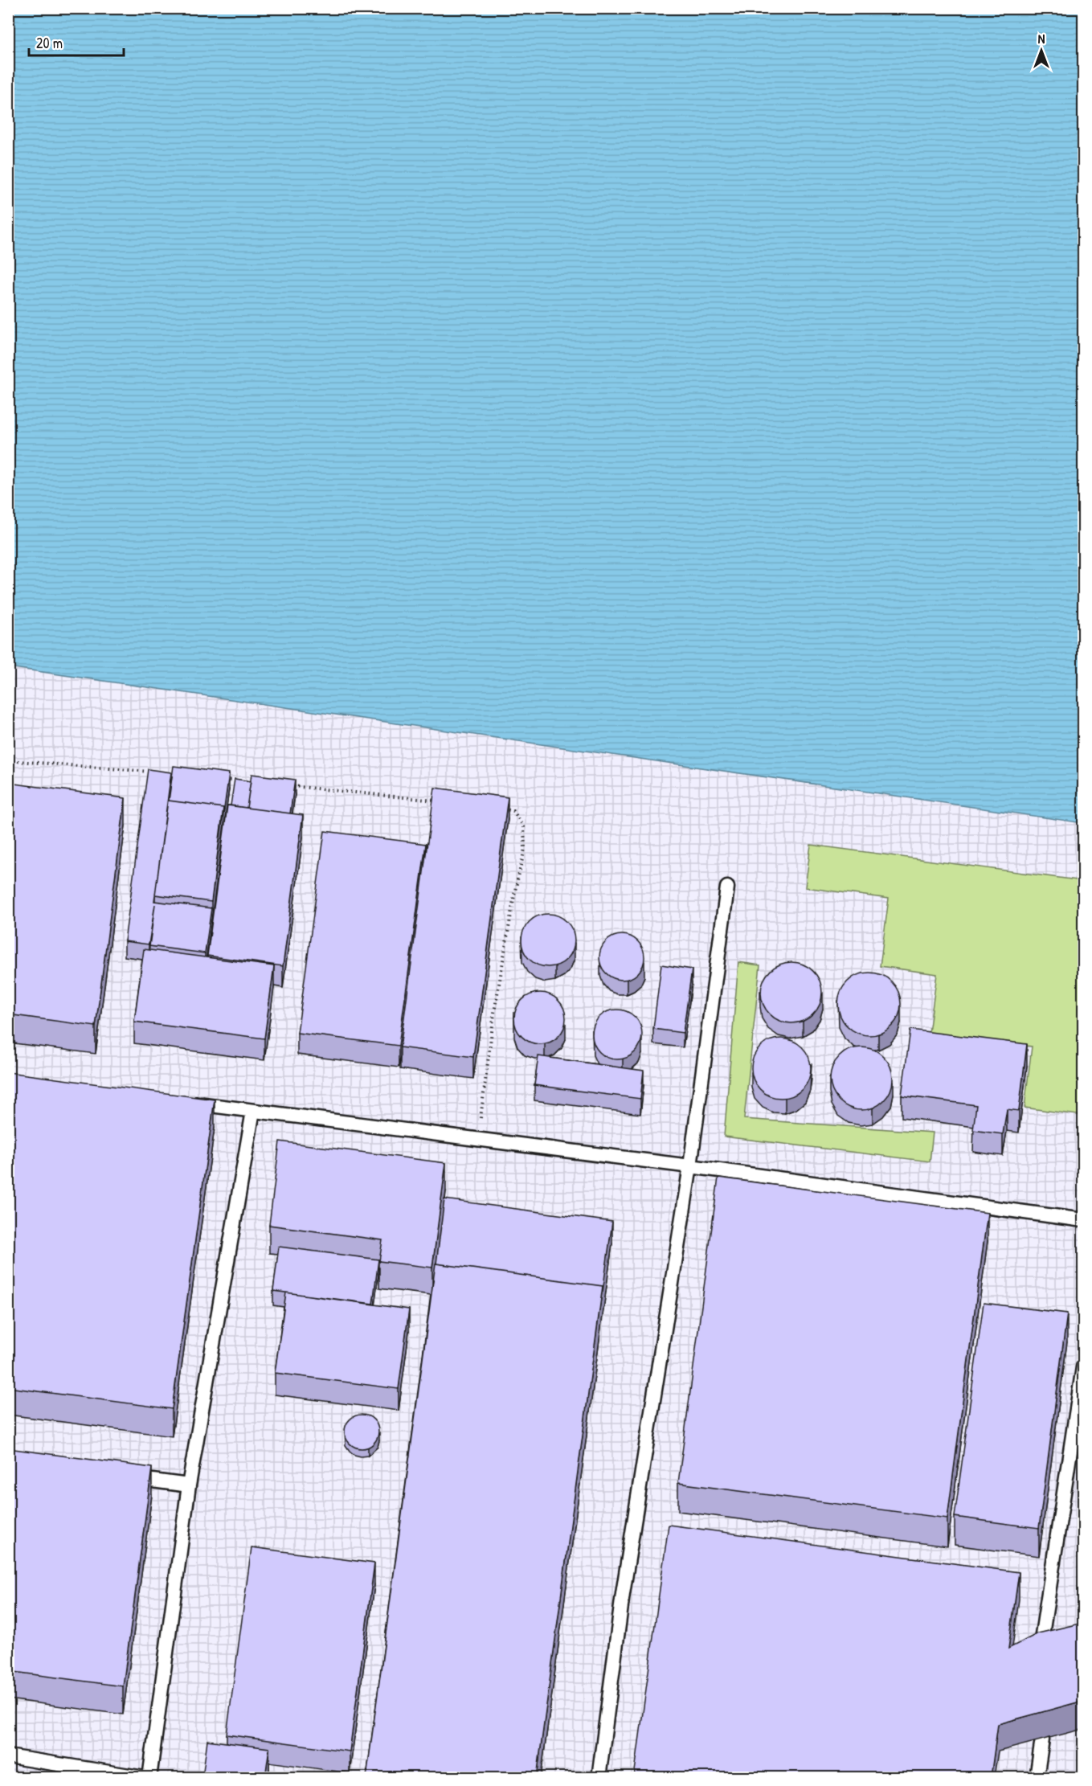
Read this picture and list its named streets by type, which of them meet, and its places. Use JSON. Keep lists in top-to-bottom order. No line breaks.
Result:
{"scale_bar":"20 m","north":"top"}
